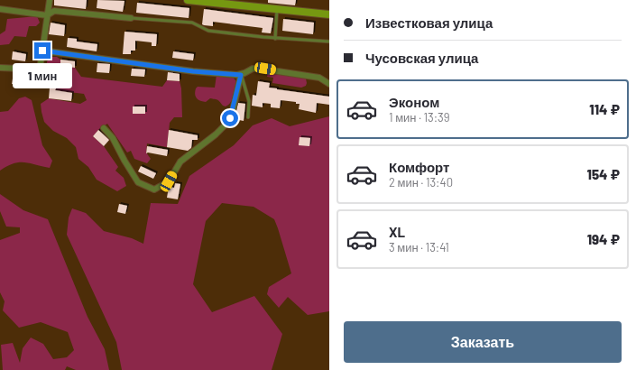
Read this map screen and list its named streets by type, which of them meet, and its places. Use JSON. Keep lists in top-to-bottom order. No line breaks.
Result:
{"page":{"banner":["Известковая улица","Чусовская улица"],"bubble":"1 мин","list":[{"name":"Эконом","note":"1 мин · 13:39","value":"114 ₽"},{"name":"Комфорт","note":"2 мин · 13:40","value":"154 ₽"},{"name":"XL","note":"3 мин · 13:41","value":"194 ₽"}],"buttons":"Заказать"}}
